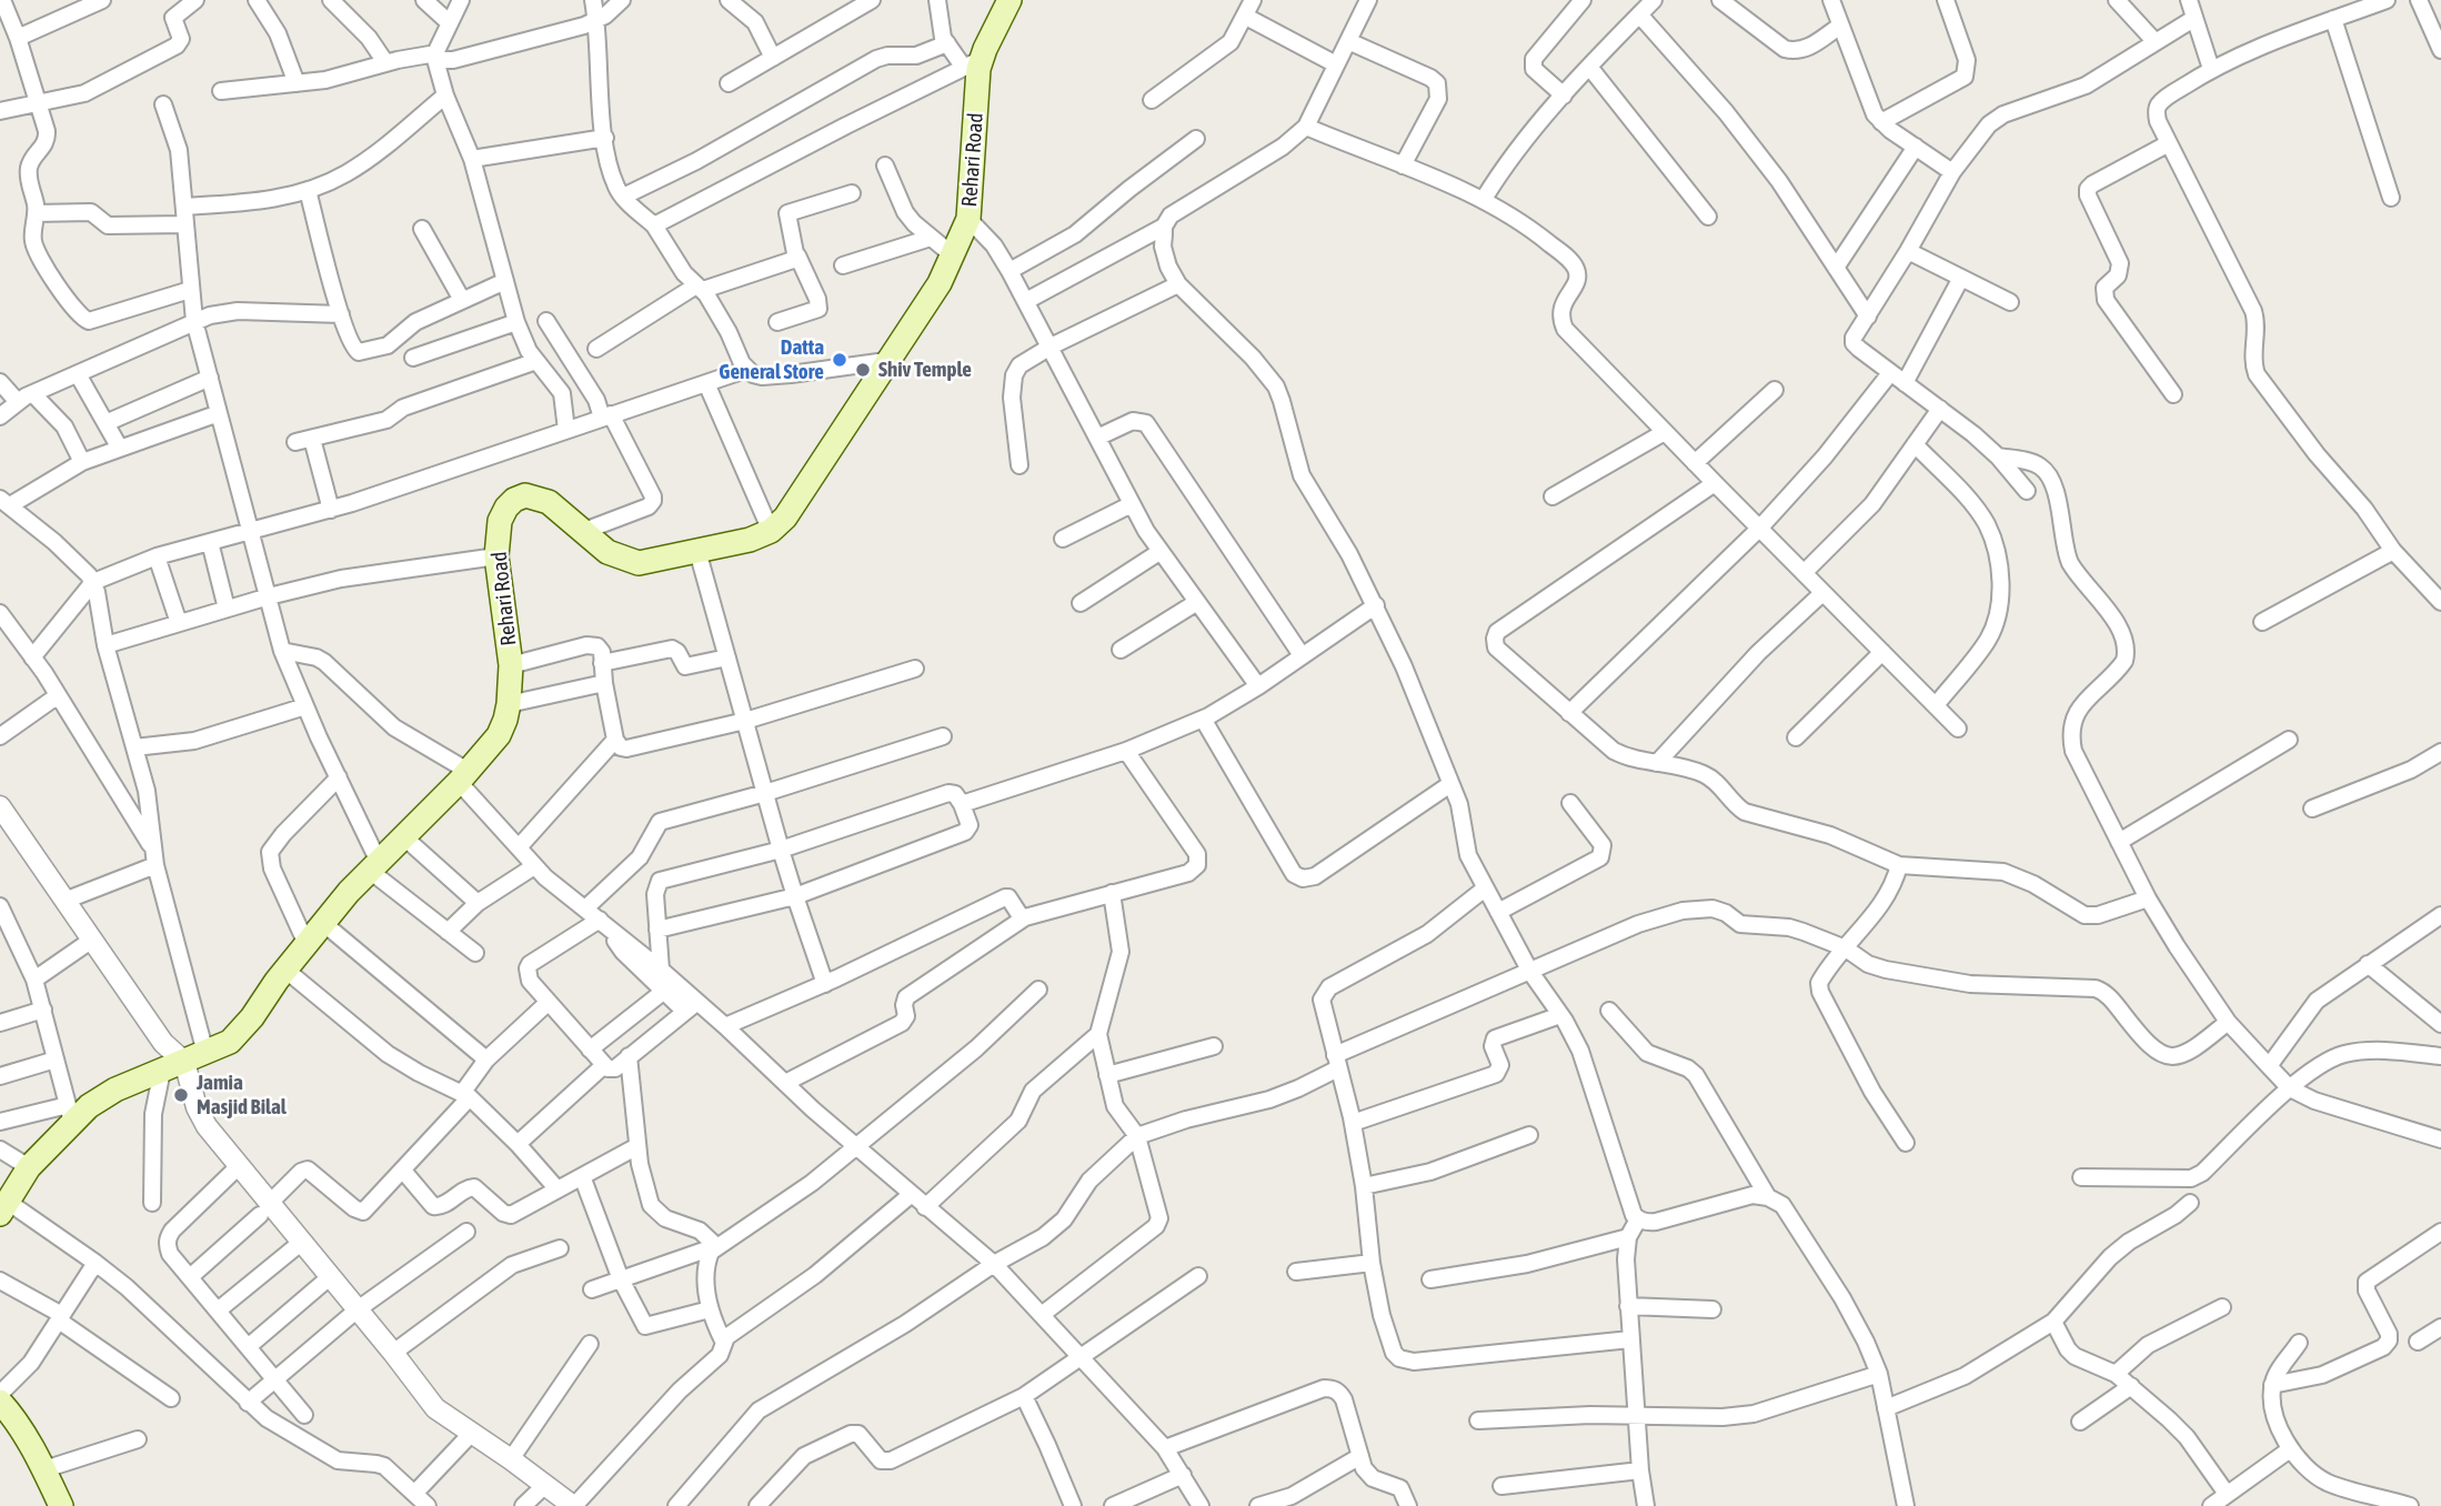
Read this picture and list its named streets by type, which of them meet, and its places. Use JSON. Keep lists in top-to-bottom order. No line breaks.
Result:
{"streets":{"main road":["Rehari Road"]},"places":["Datta General Store","Shiv Temple","Jamia Masjid Bilal"]}
